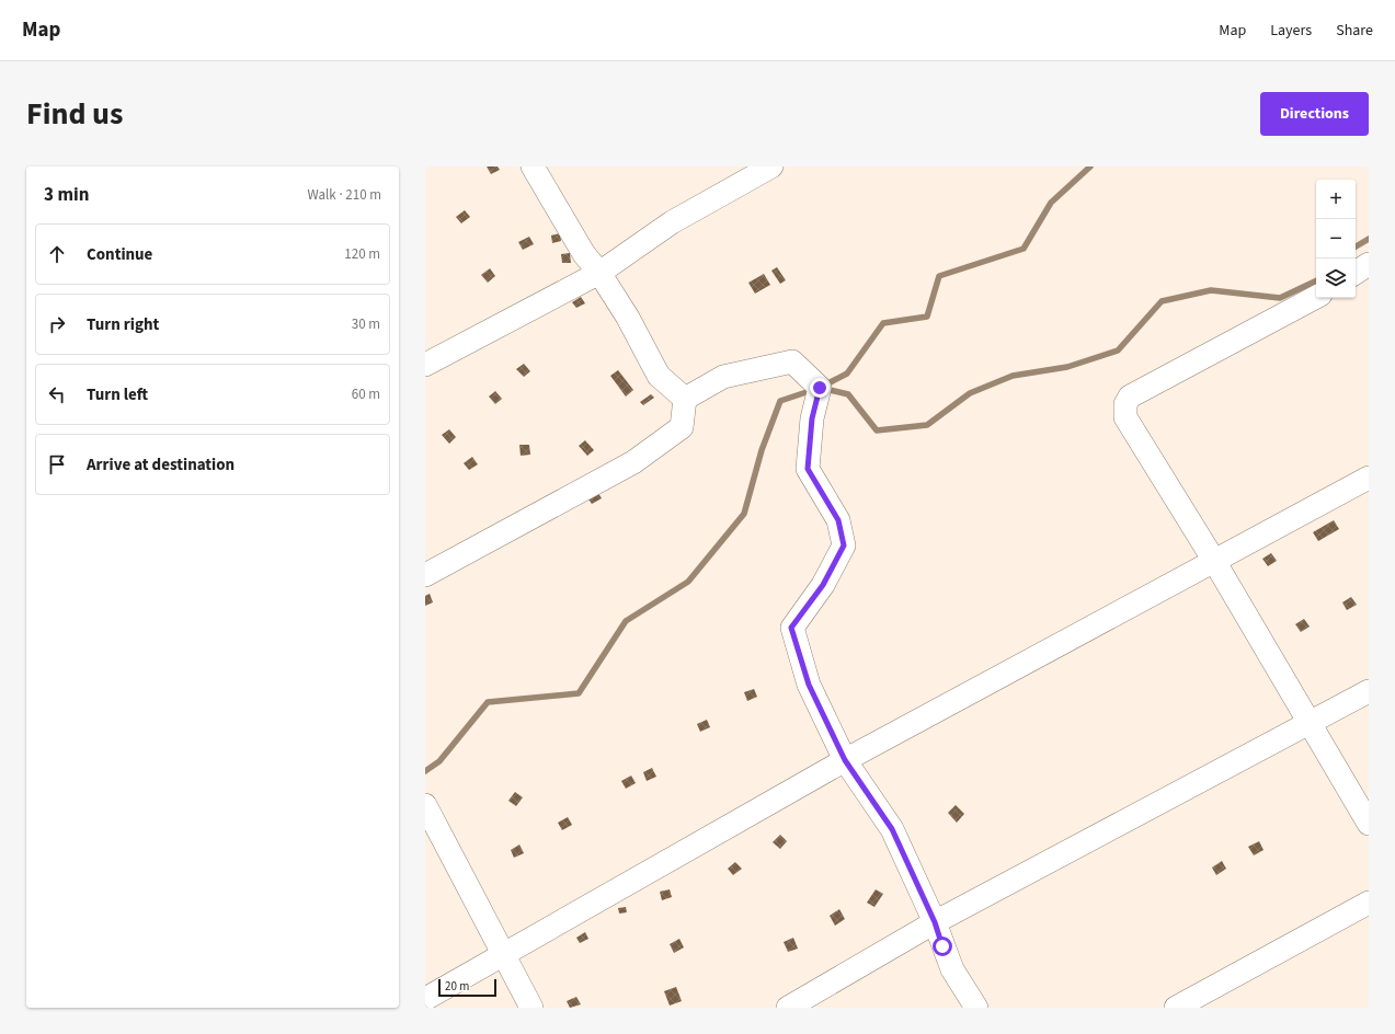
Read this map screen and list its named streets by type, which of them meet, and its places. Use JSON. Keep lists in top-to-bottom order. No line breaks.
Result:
{"scale_bar":"20 m","page":{"header":"Map","nav":["Map","Layers","Share"],"title":"Find us","buttons":"Directions","heading":["3 min","Walk · 210 m"],"map_buttons":["+","−"],"list":[["Continue","120 m"],["Turn right","30 m"],["Turn left","60 m"],"Arrive at destination"],"scale":"20 m"}}
